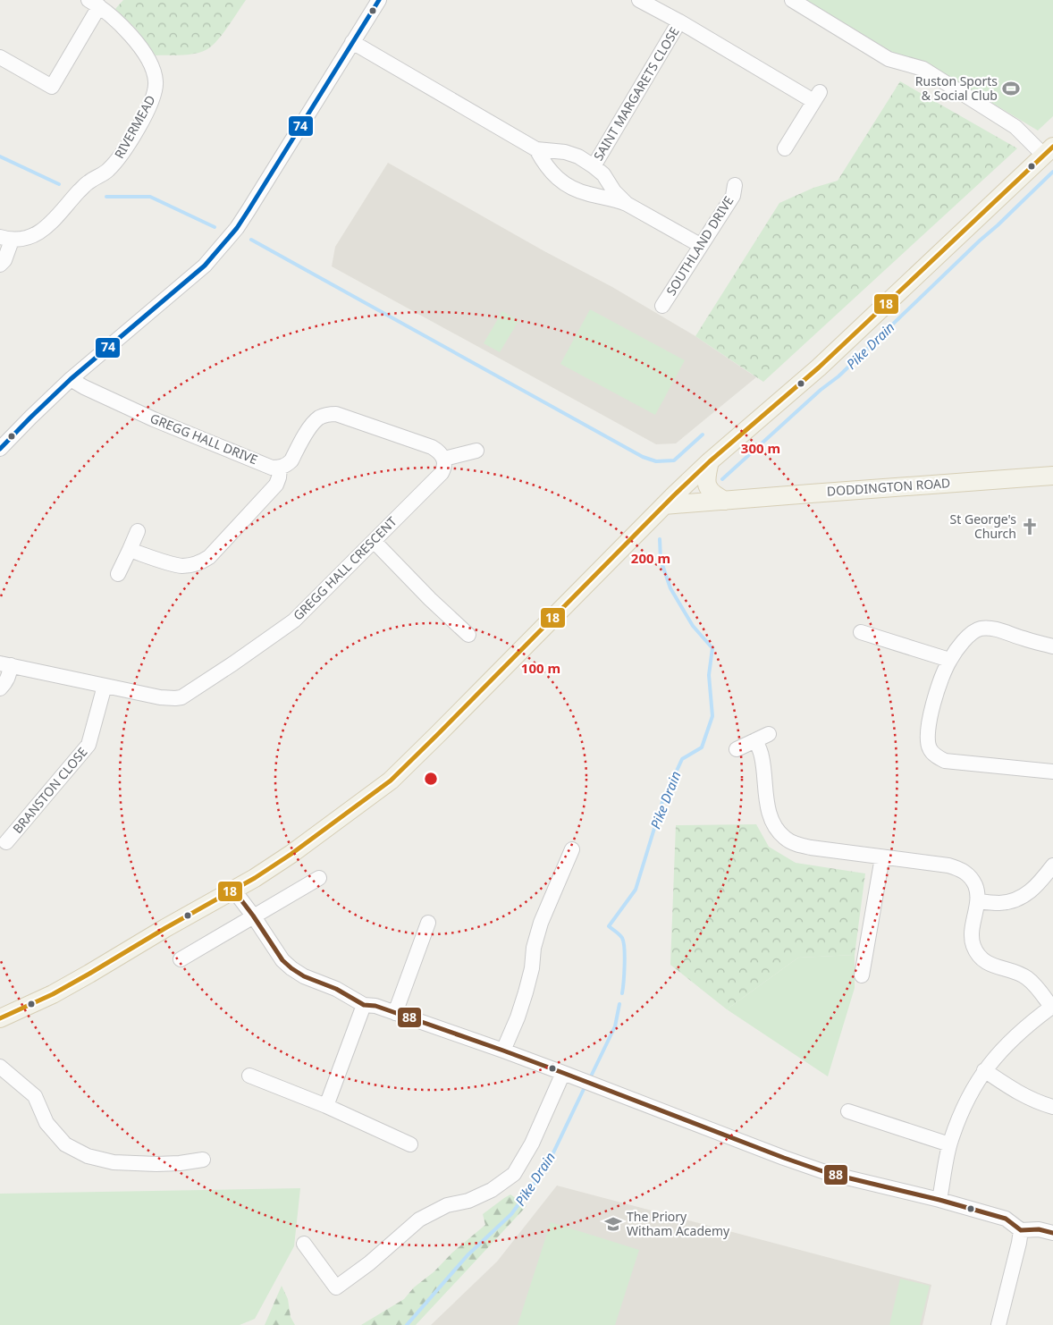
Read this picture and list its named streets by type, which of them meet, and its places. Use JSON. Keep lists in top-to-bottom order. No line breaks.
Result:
{"streets":{"main road":["DODDINGTON ROAD"],"street":["SAINT MARGARETS CLOSE","RIVERMEAD","SOUTHLAND DRIVE","GREGG HALL DRIVE","GREGG HALL CRESCENT","BRANSTON CLOSE"]},"crossings":[["GREGG HALL CRESCENT","BRANSTON CLOSE"]],"water":["Pike Drain"],"places":{"sports":["Ruston Sports & Social Club"],"church":["St George's Church"],"school or university":["The Priory Witham Academy"]},"lines":["transit line 74","transit line 18","transit line 88"],"rings":["300 m","200 m","100 m"]}
